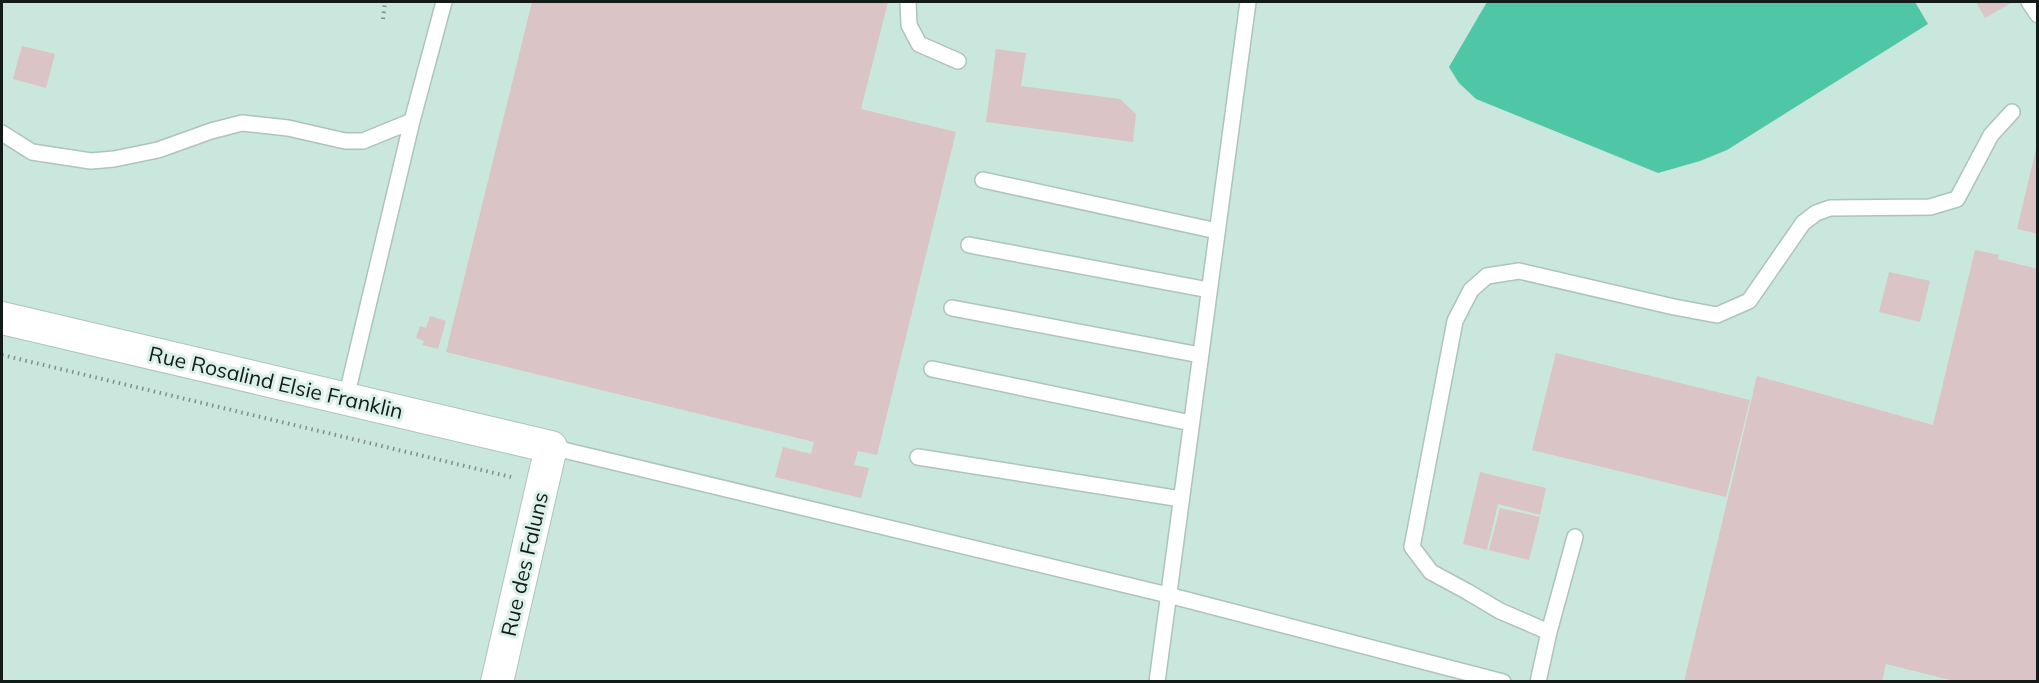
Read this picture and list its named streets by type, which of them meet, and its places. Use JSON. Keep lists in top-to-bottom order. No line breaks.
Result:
{"streets":{"street":["Rue Rosalind Elsie Franklin","Rue des Faluns"]},"crossings":[["Rue Rosalind Elsie Franklin","Rue des Faluns"]]}
